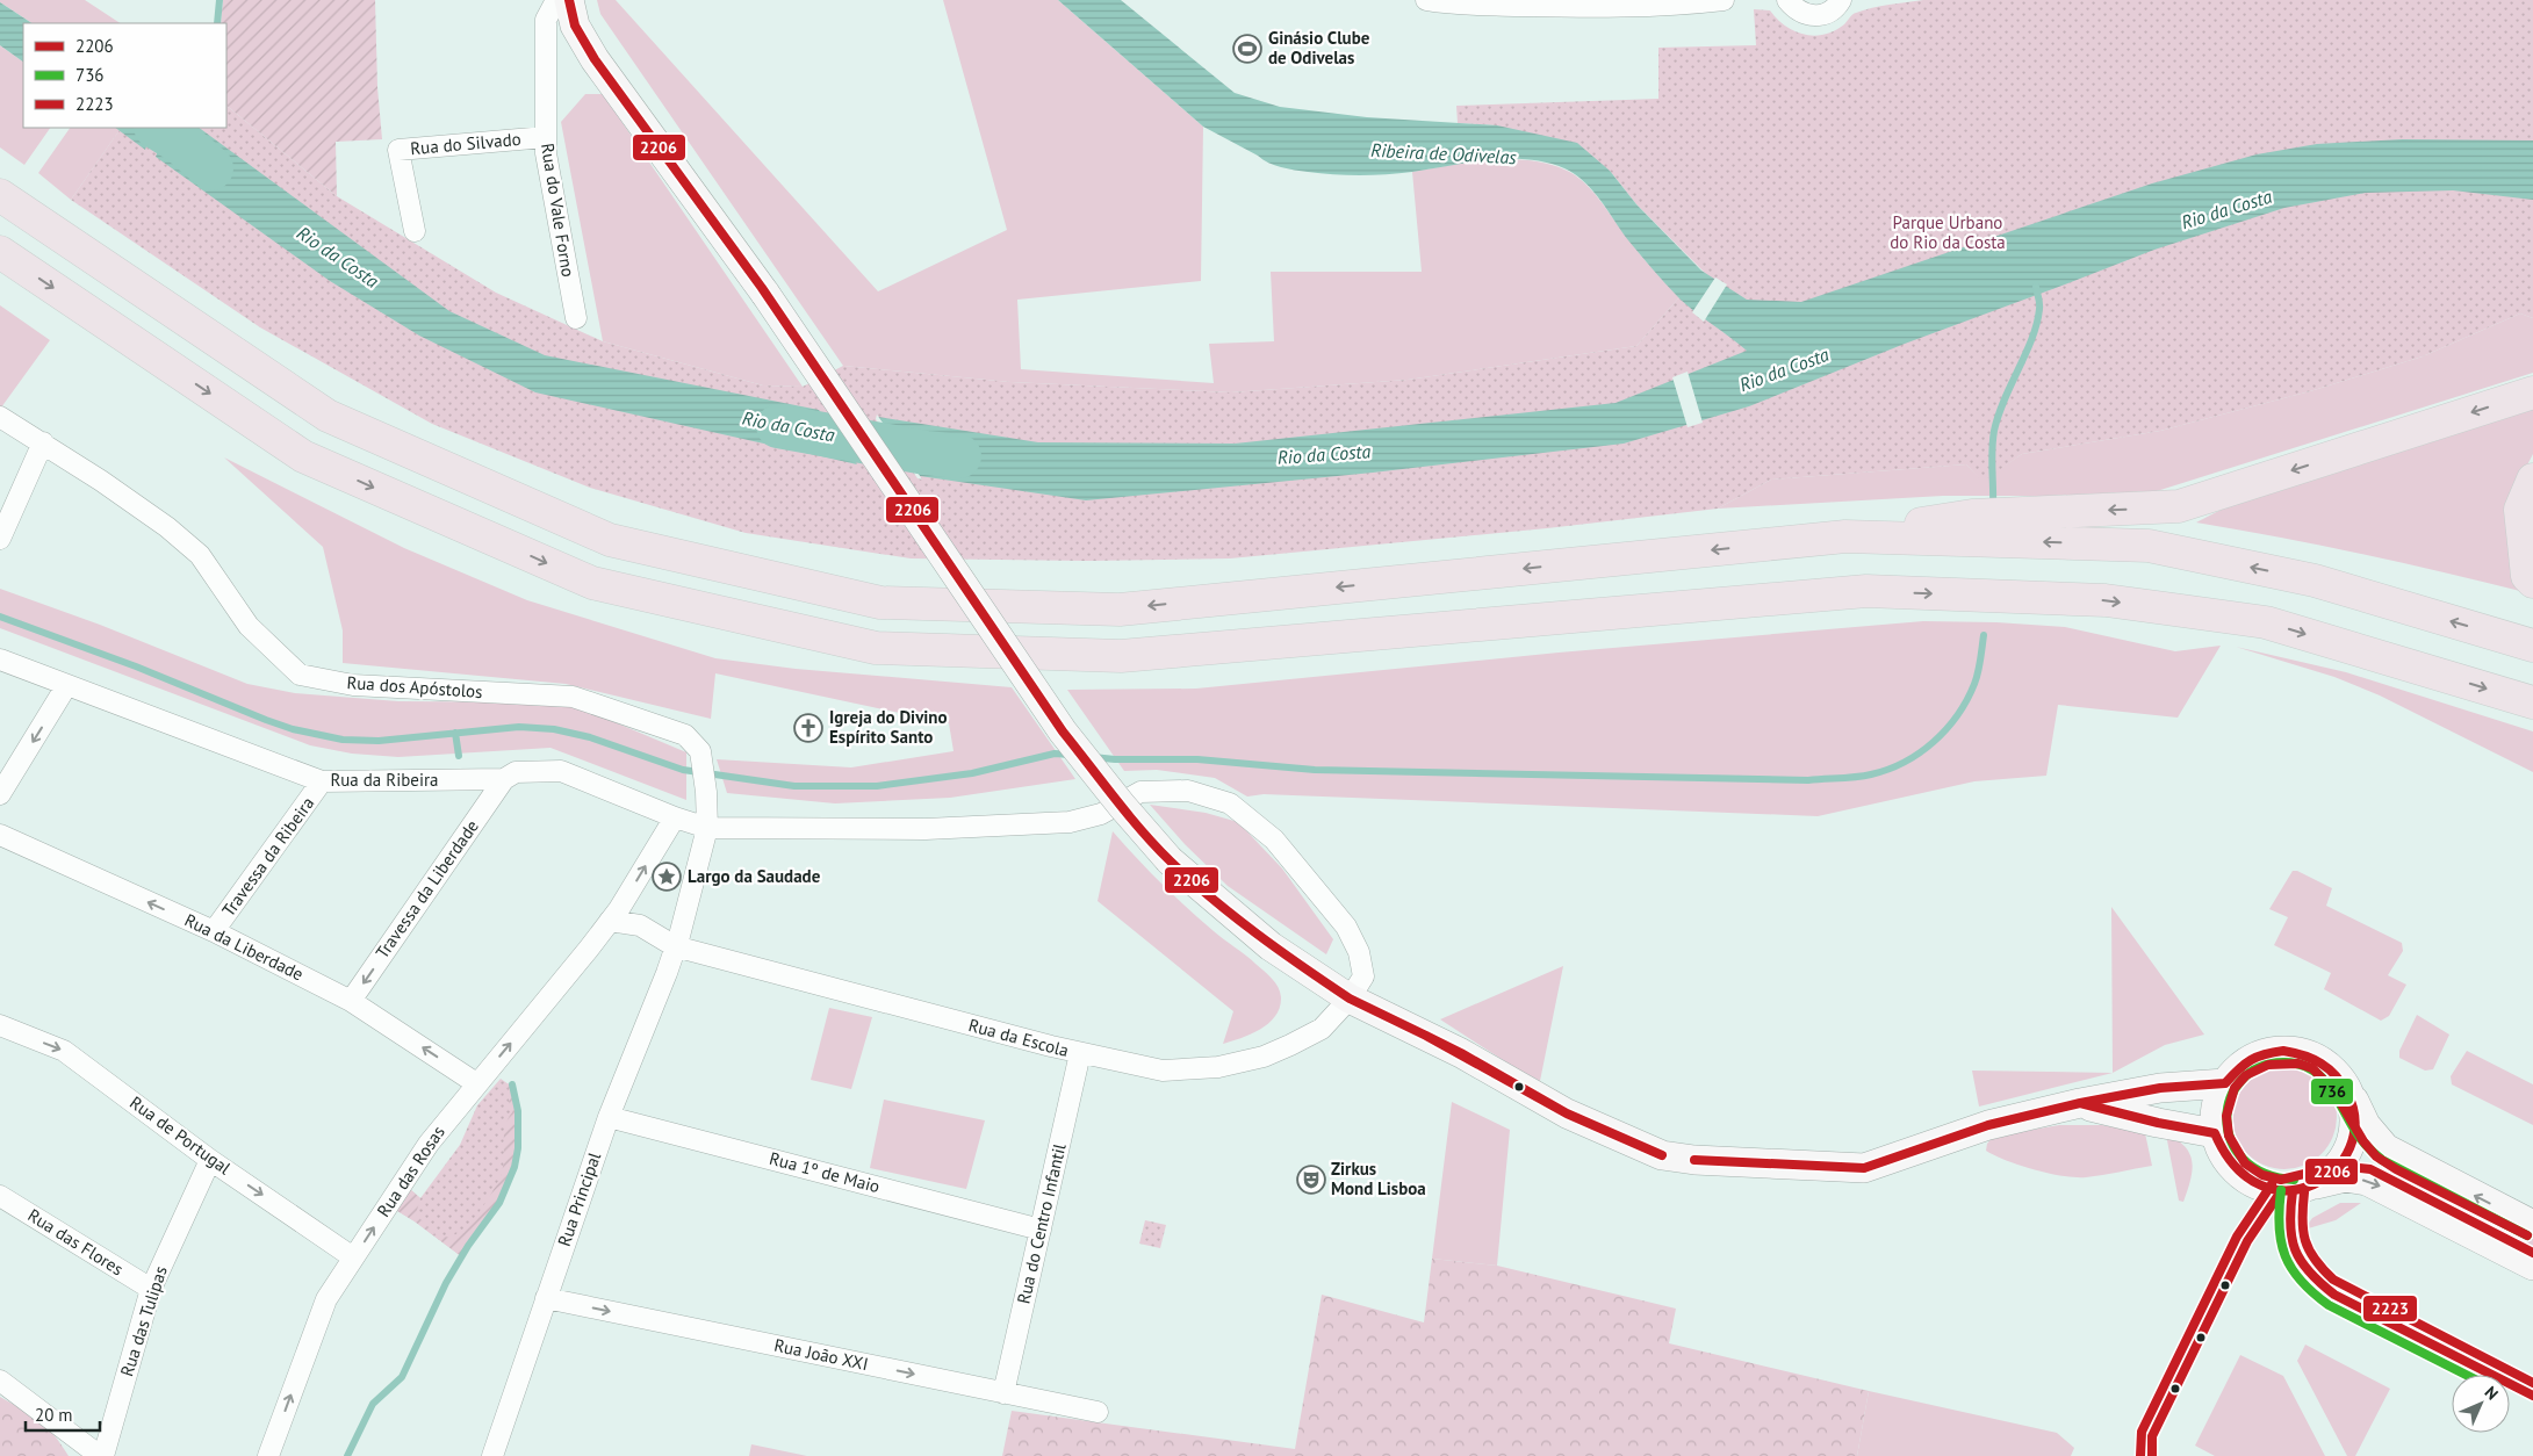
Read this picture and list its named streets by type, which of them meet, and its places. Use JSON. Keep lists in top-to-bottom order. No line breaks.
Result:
{"streets":{"street":["Rua do Silvado","Rua do Vale Forno","Rua dos Apóstolos","Rua da Ribeira","Travessa da Ribeira","Travessa da Liberdade","Rua da Liberdade","Rua da Escola","Rua de Portugal","Rua das Rosas","Rua 1º de Maio","Rua Principal","Rua do Centro Infantil","Rua das Flores","Rua das Tulipas","Rua João XXI"]},"crossings":[["Rua do Silvado","Rua do Vale Forno"],["Rua dos Apóstolos","Rua da Ribeira"],["Rua dos Apóstolos","Rua da Escola"],["Rua dos Apóstolos","Rua Principal"],["Rua da Ribeira","Travessa da Ribeira"],["Rua da Ribeira","Travessa da Liberdade"],["Rua da Ribeira","Rua da Escola"],["Travessa da Ribeira","Rua da Liberdade"],["Travessa da Liberdade","Rua da Liberdade"],["Rua da Liberdade","Rua das Rosas"],["Rua da Escola","Rua das Rosas"],["Rua da Escola","Rua Principal"],["Rua da Escola","Rua do Centro Infantil"],["Rua de Portugal","Rua das Rosas"],["Rua de Portugal","Rua das Tulipas"],["Rua 1º de Maio","Rua Principal"],["Rua 1º de Maio","Rua do Centro Infantil"],["Rua Principal","Rua João XXI"],["Rua do Centro Infantil","Rua João XXI"],["Rua das Flores","Rua das Tulipas"]],"one_way":["Travessa da Liberdade","Rua da Liberdade","Rua de Portugal","Rua das Rosas","Rua João XXI"],"water":["Ribeira de Odivelas","Rio da Costa"],"parks":["Parque Urbano do Rio da Costa"],"places":{"sports":["Ginásio Clube de Odivelas"],"church":["Igreja do Divino Espírito Santo"],"place":["Largo da Saudade"],"theatre":["Zirkus Mond Lisboa"]},"lines":["transit line 2206","transit line 736","transit line 2223"],"legend":["2206","736","2223"],"scale_bar":"20 m","north":"top right"}
